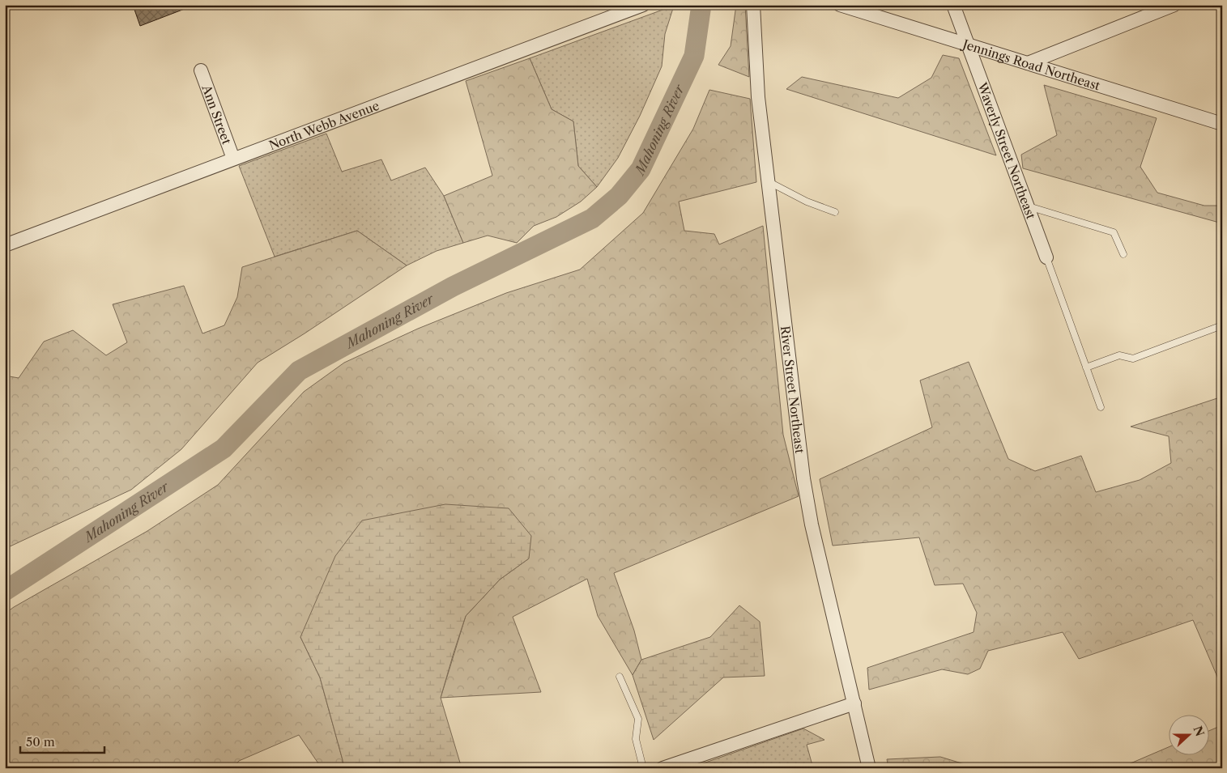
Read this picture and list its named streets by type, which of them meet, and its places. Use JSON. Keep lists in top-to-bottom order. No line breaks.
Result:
{"streets":{"street":["Jennings Road Northeast","Ann Street","North Webb Avenue","Waverly Street Northeast","River Street Northeast"]},"crossings":[["Jennings Road Northeast","Waverly Street Northeast"],["Ann Street","North Webb Avenue"]],"water":["Mahoning River"],"scale_bar":"50 m","north":"right"}
